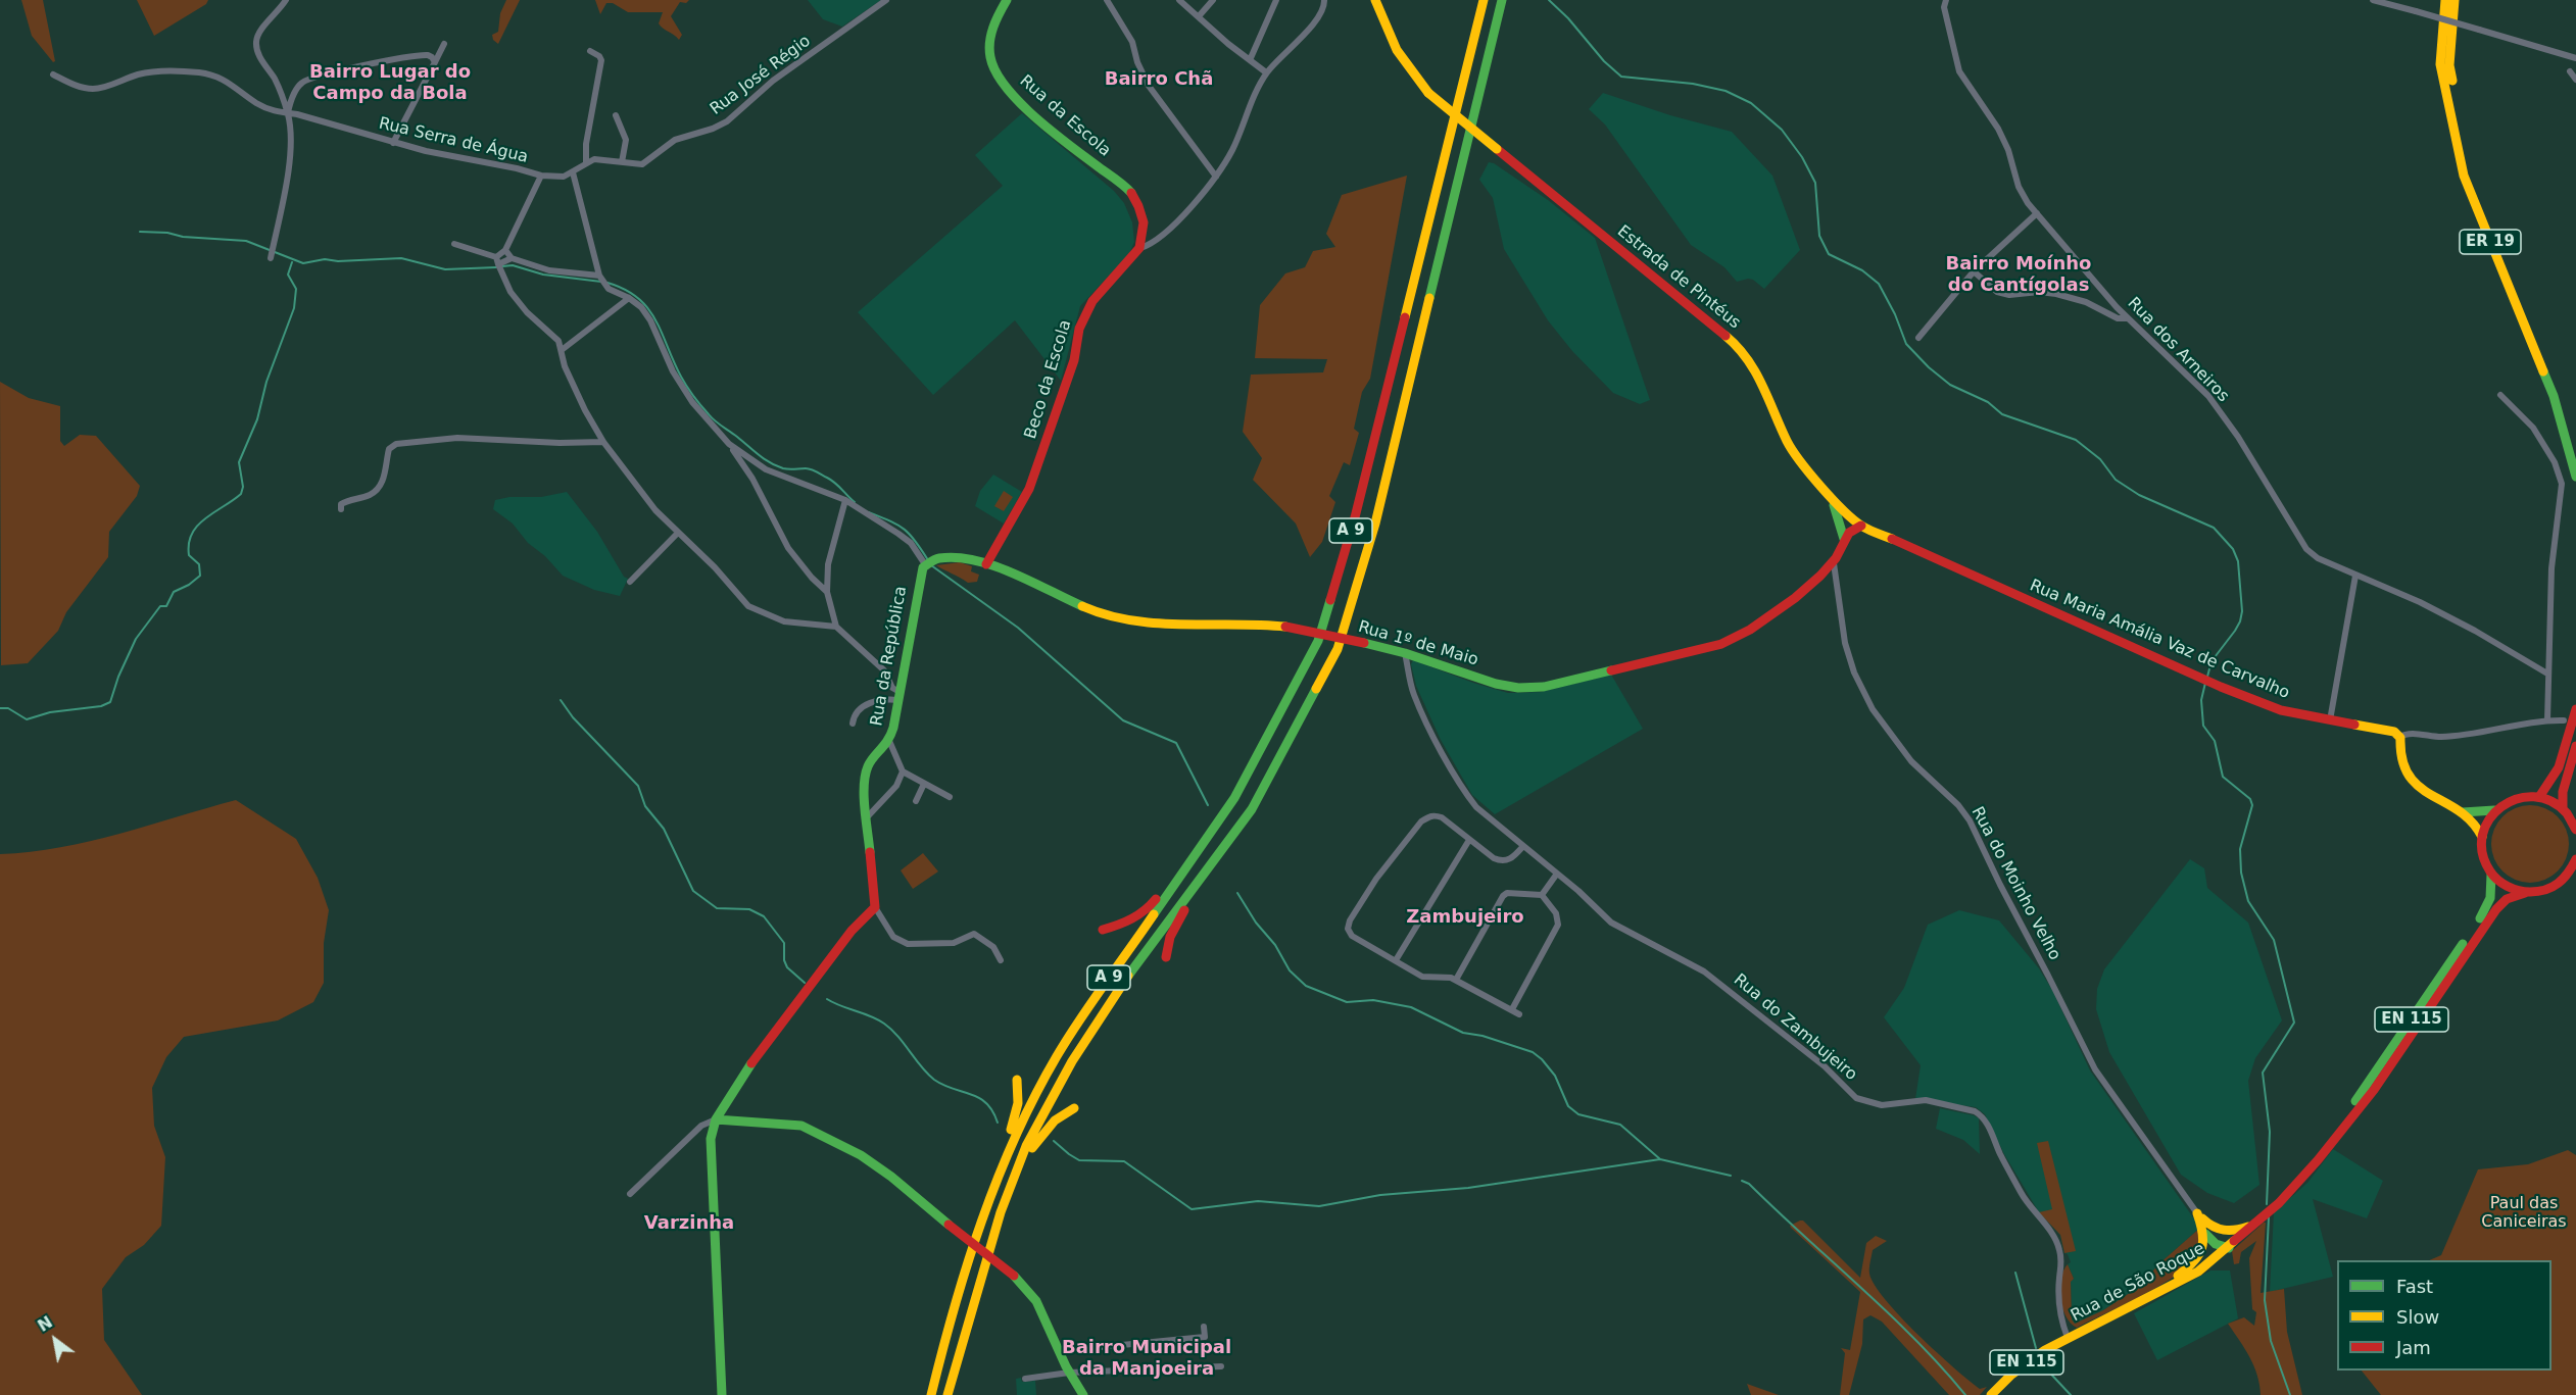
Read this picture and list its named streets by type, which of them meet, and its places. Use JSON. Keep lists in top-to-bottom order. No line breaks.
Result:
{"streets":{"main road":["Rua da Escola","ER 19","Estrada de Pintéus","Beco da Escola","A 9","Rua Maria Amália Vaz de Carvalho","Rua 1º de Maio","Rua da República","EN 115","Rua de São Roque"],"street":["Rua José Régio","Rua Serra de Água","Rua dos Arneiros","Rua do Moinho Velho","Rua do Zambujeiro"]},"crossings":[["Rua da Escola","Beco da Escola"],["Estrada de Pintéus","Rua Maria Amália Vaz de Carvalho"],["Estrada de Pintéus","Rua 1º de Maio"],["Beco da Escola","Rua 1º de Maio"],["Rua Maria Amália Vaz de Carvalho","Rua 1º de Maio"],["Rua 1º de Maio","Rua da República"],["Rua 1º de Maio","Rua do Moinho Velho"],["Rua 1º de Maio","Rua do Zambujeiro"],["Rua do Zambujeiro","Rua de São Roque"]],"districts":["Bairro Lugar do Campo da Bola","Bairro Chã","Bairro Moínho do Cantígolas","Zambujeiro","Varzinha","Bairro Municipal da Manjoeira"],"parks":["Paul das Caniceiras"],"legend":["Fast","Slow","Jam"],"north":"top left"}
